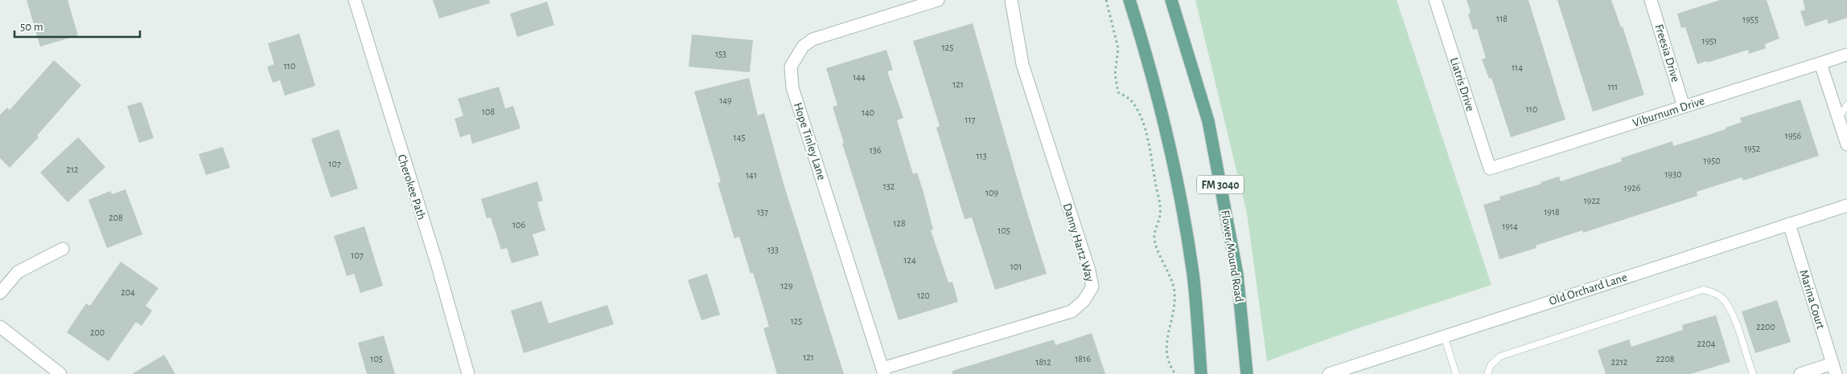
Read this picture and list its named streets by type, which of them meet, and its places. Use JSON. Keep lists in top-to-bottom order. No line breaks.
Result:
{"streets":{"main road":["FM 3040","Flower Mound Road"],"street":["Freesia Drive","Liatris Drive","Viburnum Drive","Hope Tinley Lane","Cherokee Path","Danny Hartz Way","Old Orchard Lane","Marina Court"]},"crossings":[["Freesia Drive","Viburnum Drive"],["Liatris Drive","Viburnum Drive"],["Hope Tinley Lane","Danny Hartz Way"],["Old Orchard Lane","Marina Court"]],"house_numbers":["118","1955","1951","125","153","110","114","144","121","111","149","110","108","140","117","1956","145","1952","136","113","1950","107","212","1930","141","132","1926","109","1922","137","1918","208","128","106","1914","105","133","107","124","101","129","204","120","125","2200","200","2204","121","105","1816","2208","1812","2212"],"scale_bar":"50 m"}
